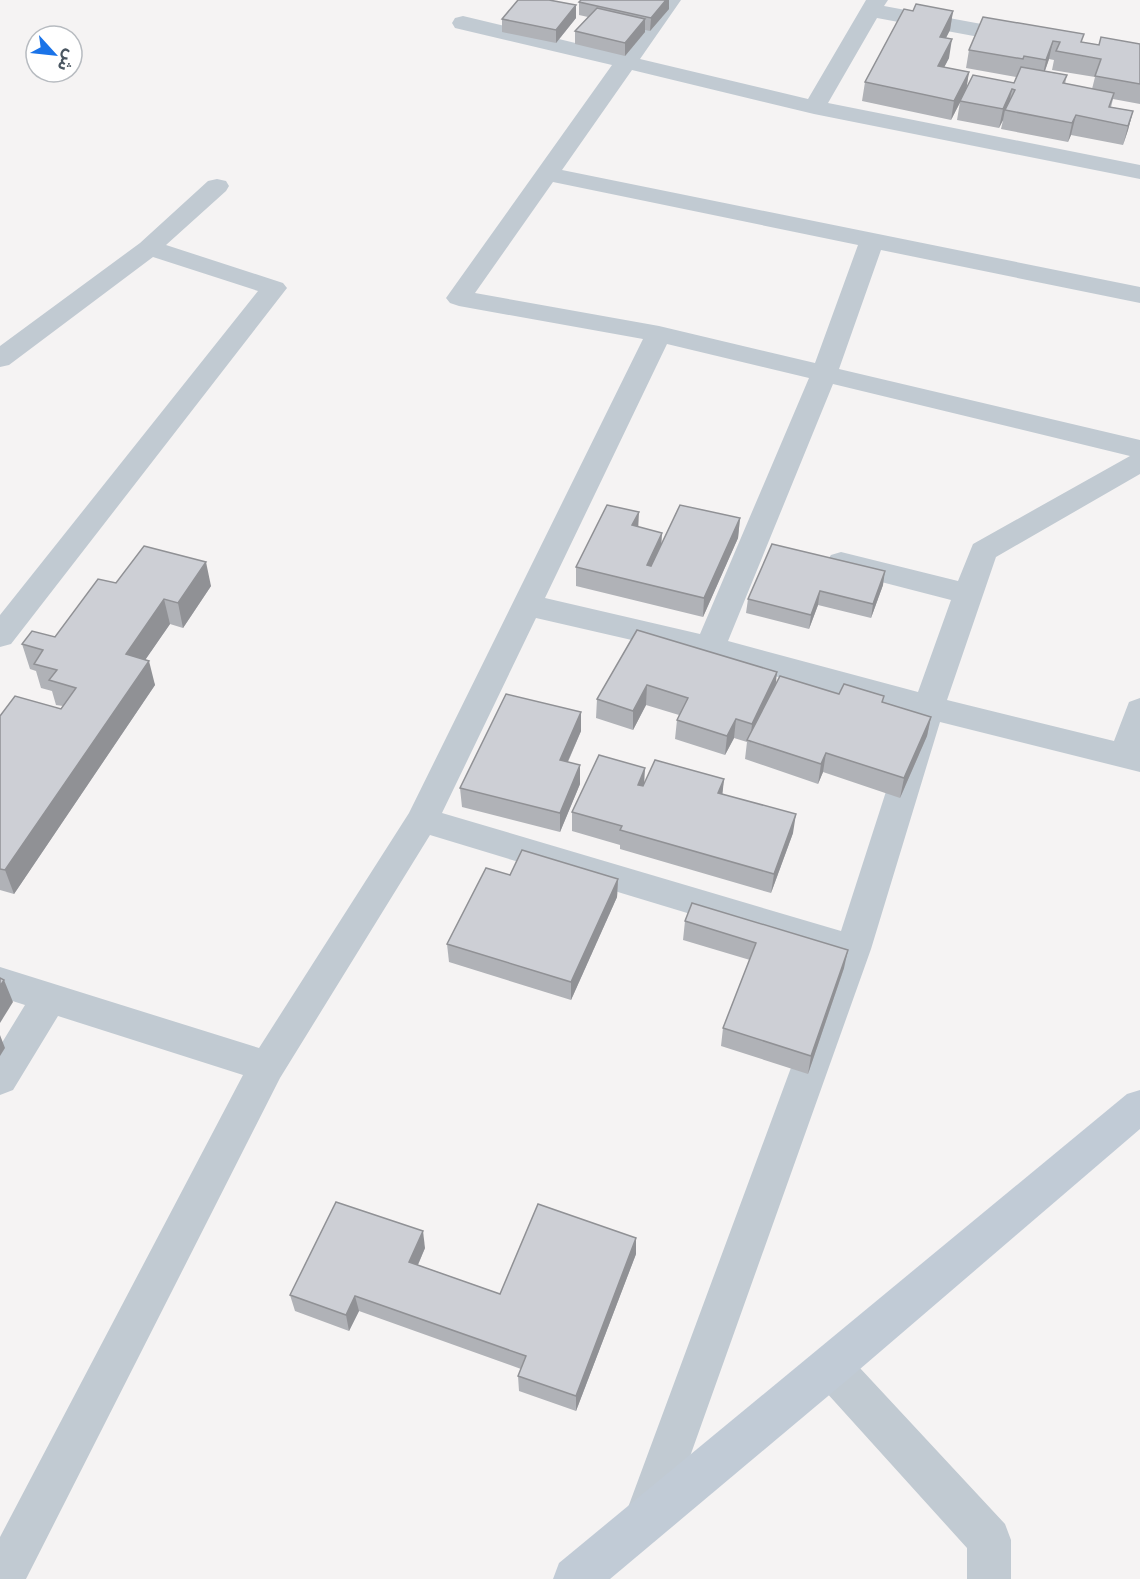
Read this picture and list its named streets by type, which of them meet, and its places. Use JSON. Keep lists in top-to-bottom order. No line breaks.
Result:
{"north":"bottom right"}
